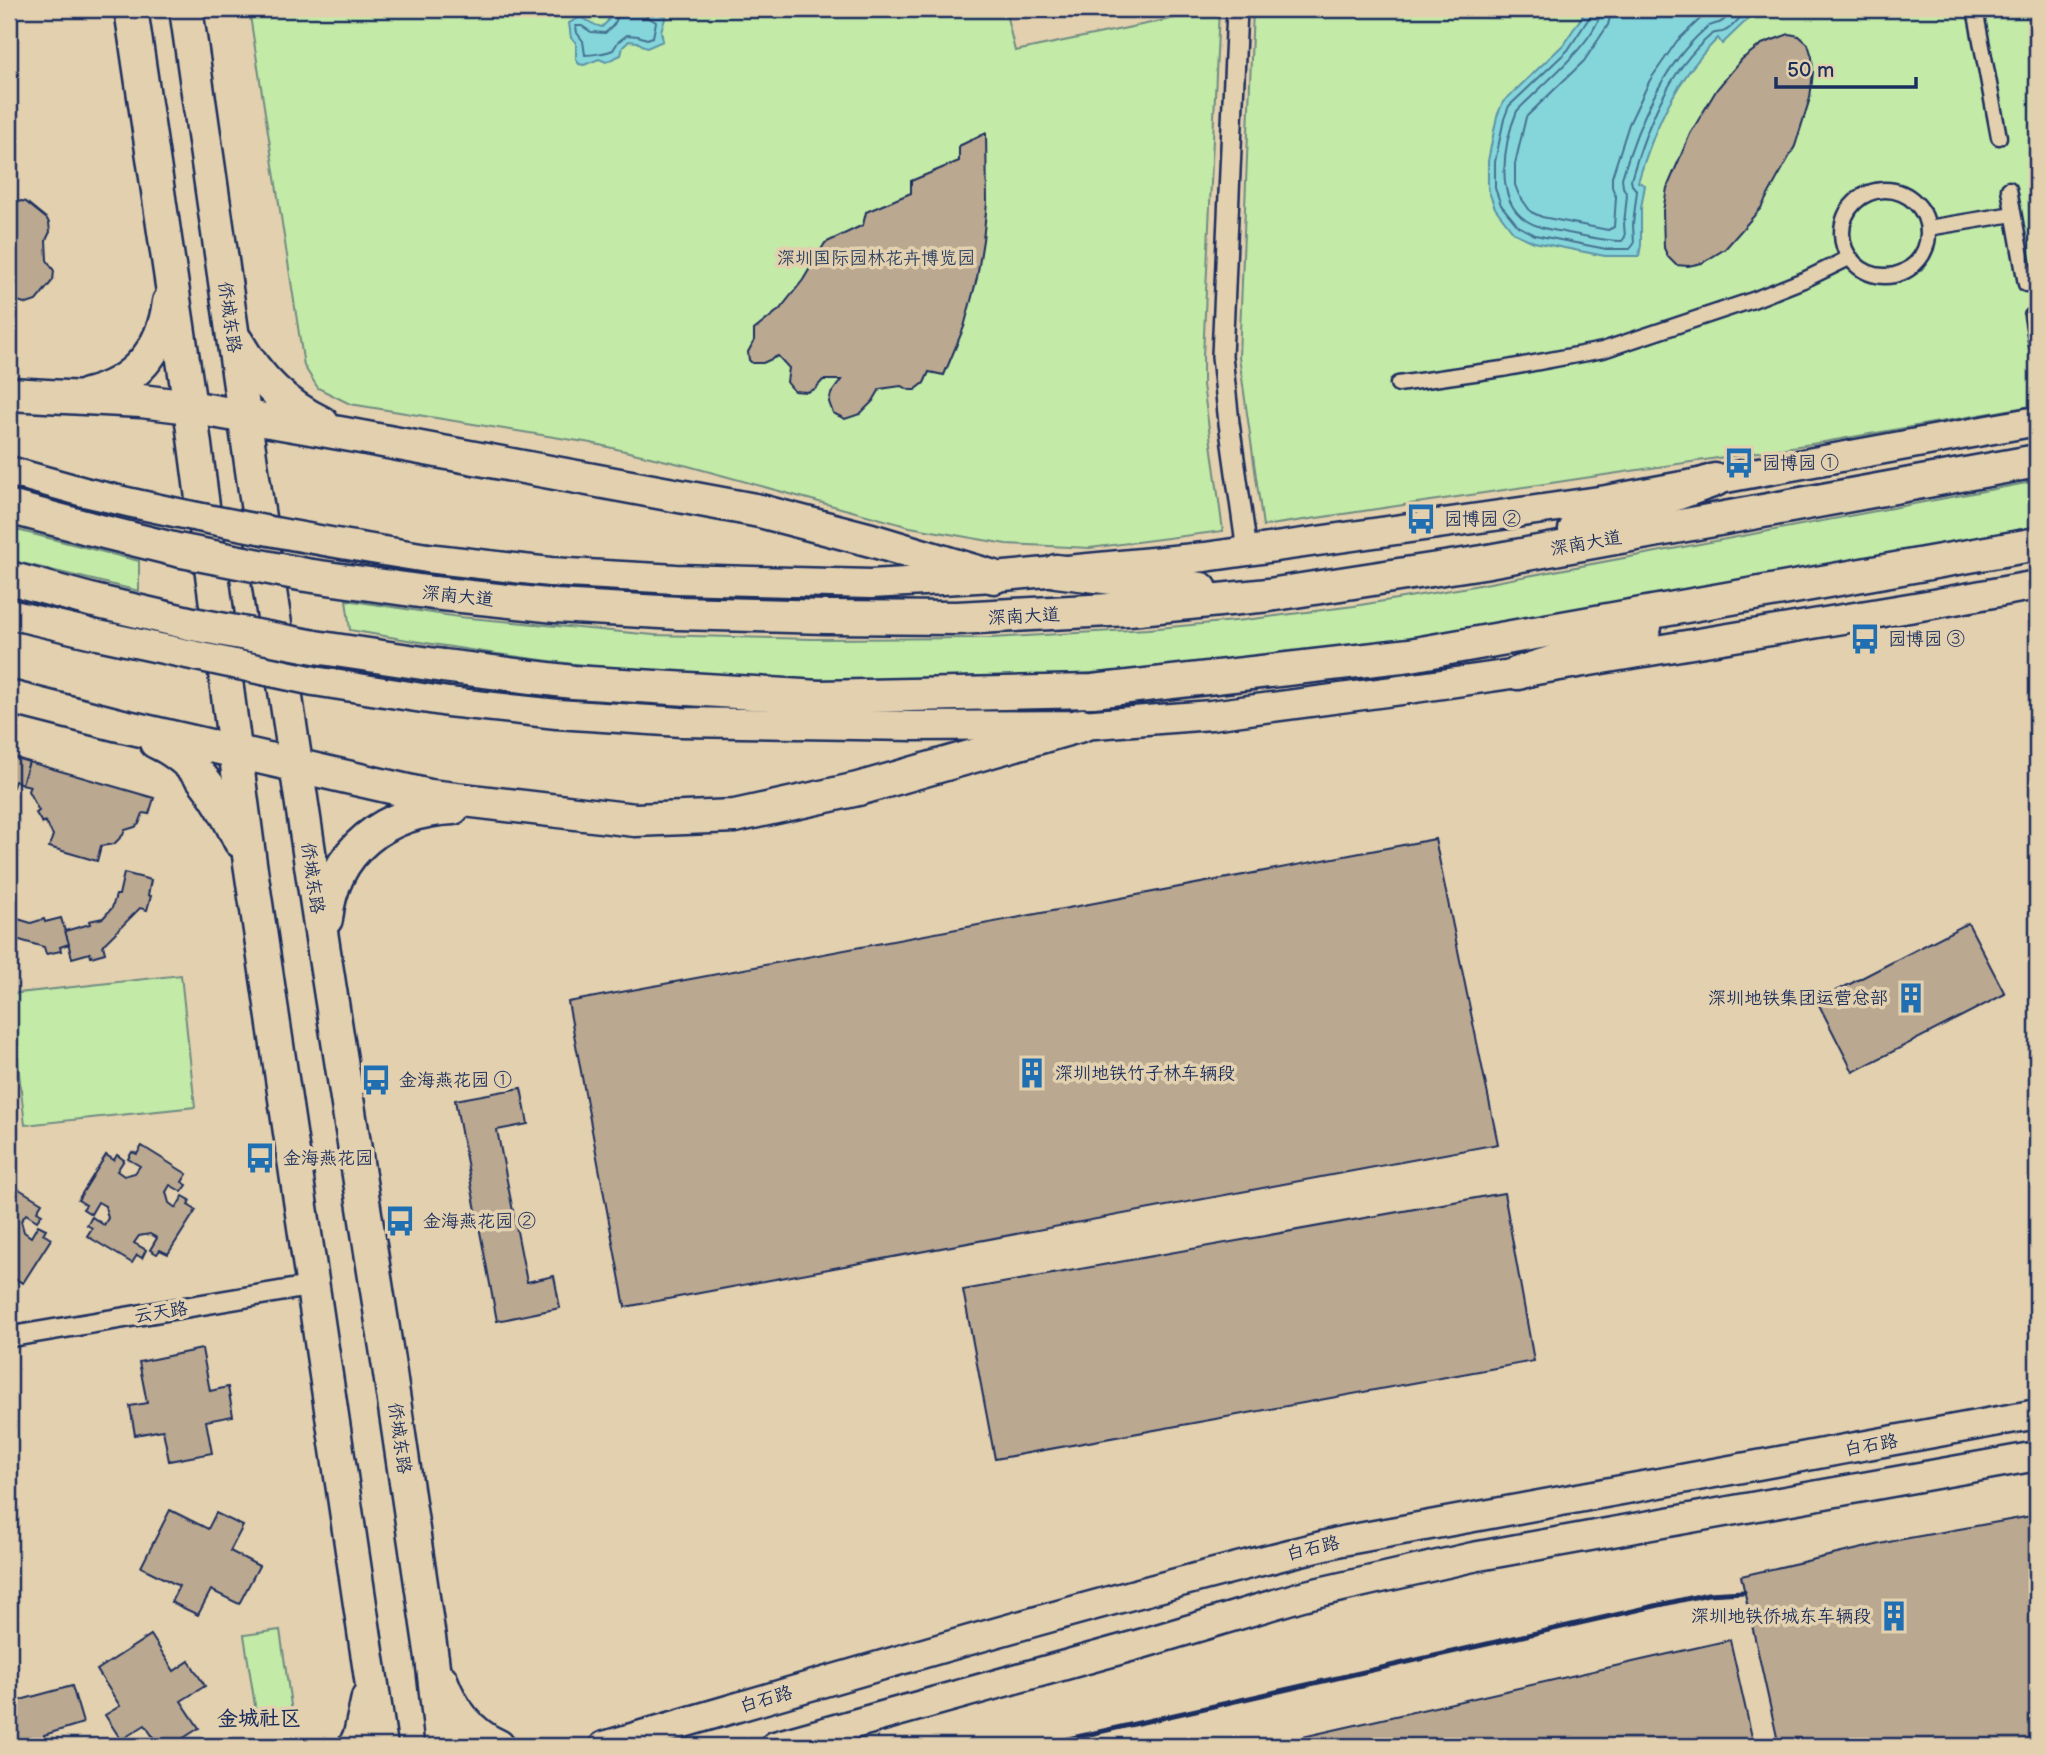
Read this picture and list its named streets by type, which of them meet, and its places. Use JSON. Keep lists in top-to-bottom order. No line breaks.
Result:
{"streets":{"main road":["侨城东路","深南大道","白石路"],"street":["云天路"]},"districts":["金城社区"],"parks":["深圳国际园林花卉博览园"],"places":{"bus stop":["园博园 ①","园博园 ②","园博园 ③","金海燕花园 ①","金海燕花园","金海燕花园 ②"],"building":["深圳地铁集团运营总部","深圳地铁竹子林车辆段","深圳地铁侨城东车辆段"]},"scale_bar":"50 m"}
